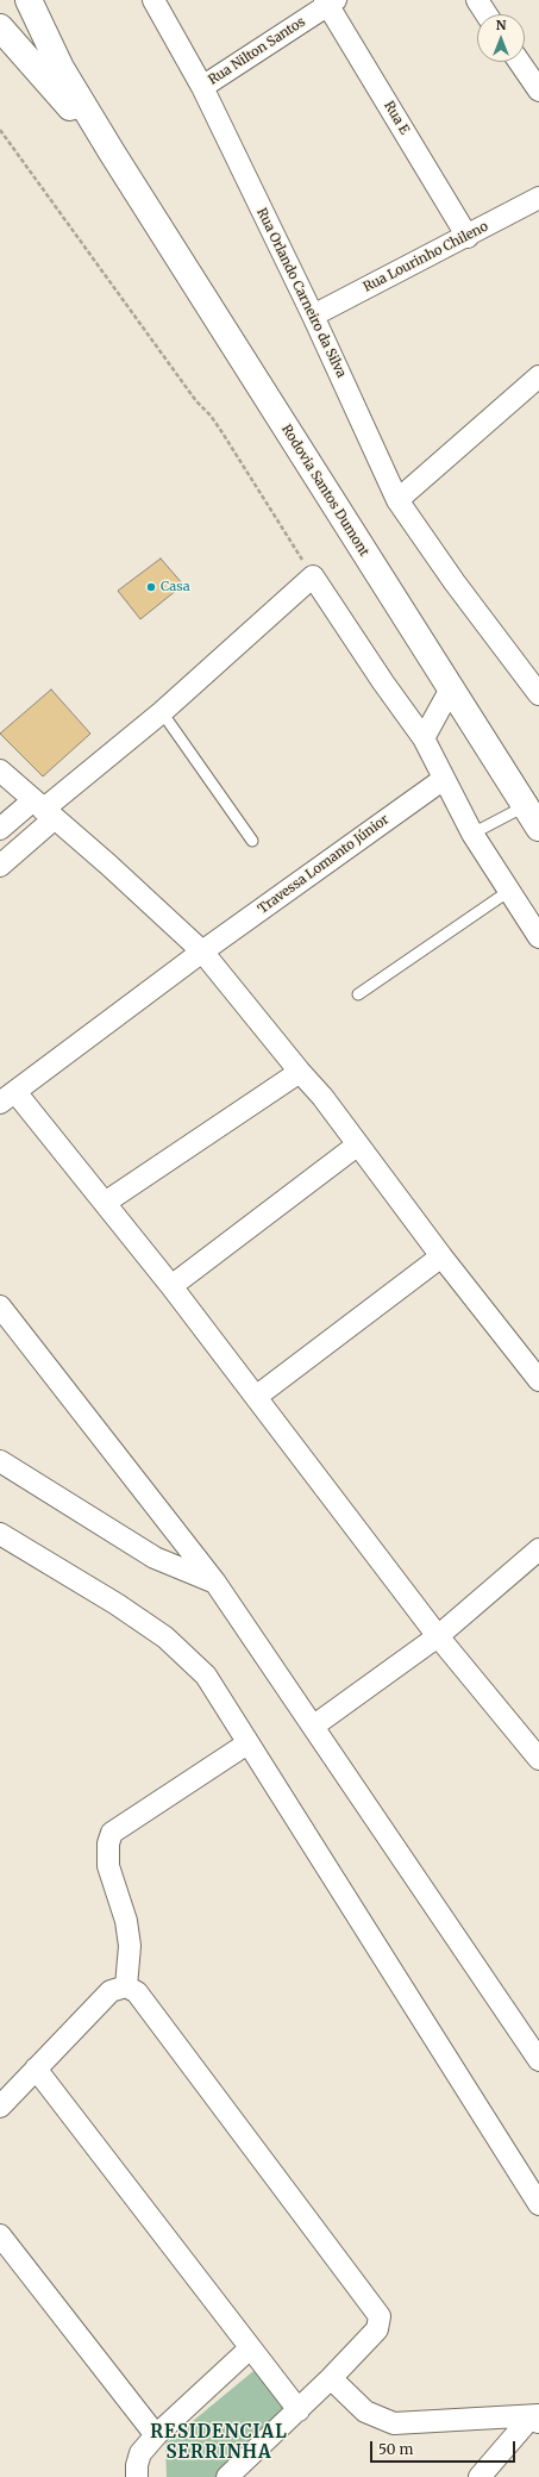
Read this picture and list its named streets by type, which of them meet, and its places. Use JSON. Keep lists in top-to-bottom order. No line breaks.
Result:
{"streets":{"highway":["Rodovia Santos Dumont"],"street":["Rua Nilton Santos","Rua E","Rua Lourinho Chileno","Rua Orlando Carneiro da Silva","Travessa Lomanto Júnior"]},"crossings":[["Rua Nilton Santos","Rua E"],["Rua Nilton Santos","Rua Orlando Carneiro da Silva"],["Rua E","Rua Lourinho Chileno"],["Rua Lourinho Chileno","Rua Orlando Carneiro da Silva"]],"districts":["RESIDENCIAL SERRINHA"],"places":["Casa"],"scale_bar":"50 m","north":"top"}
